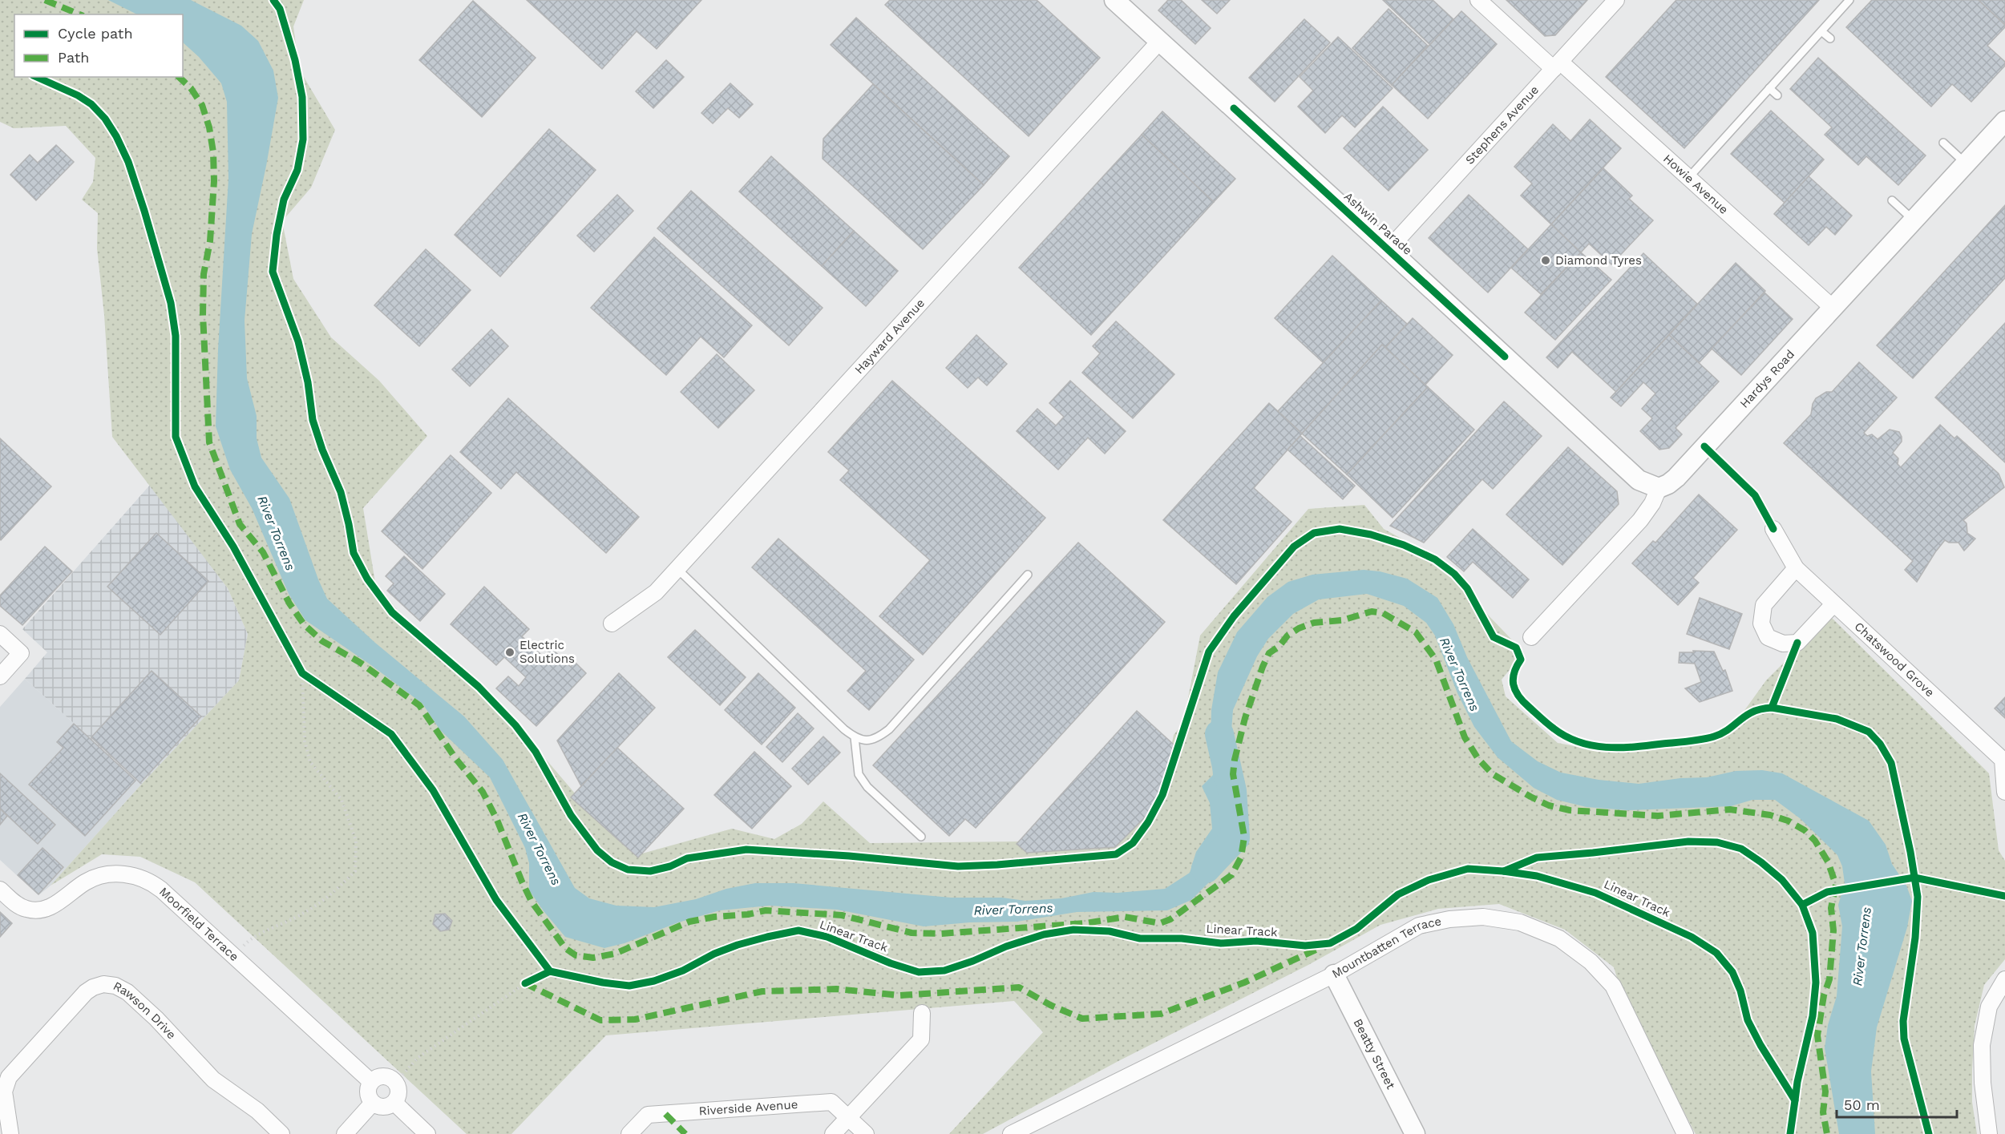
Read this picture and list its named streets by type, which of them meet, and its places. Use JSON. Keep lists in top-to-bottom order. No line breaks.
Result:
{"streets":{"street":["Stephens Avenue","Howie Avenue","Ashwin Parade","Hayward Avenue","Hardys Road","Chatswood Grove","Moorfield Terrace","Mountbatten Terrace","Rawson Drive","Beatty Street","Riverside Avenue"],"cycle path":["Linear Track"]},"crossings":[["Stephens Avenue","Howie Avenue"],["Stephens Avenue","Ashwin Parade"],["Howie Avenue","Hardys Road"],["Ashwin Parade","Hayward Avenue"],["Ashwin Parade","Hardys Road"],["Mountbatten Terrace","Beatty Street"]],"water":["River Torrens"],"places":["Diamond Tyres","Electric Solutions"],"legend":["Cycle path","Path"],"scale_bar":"50 m"}
